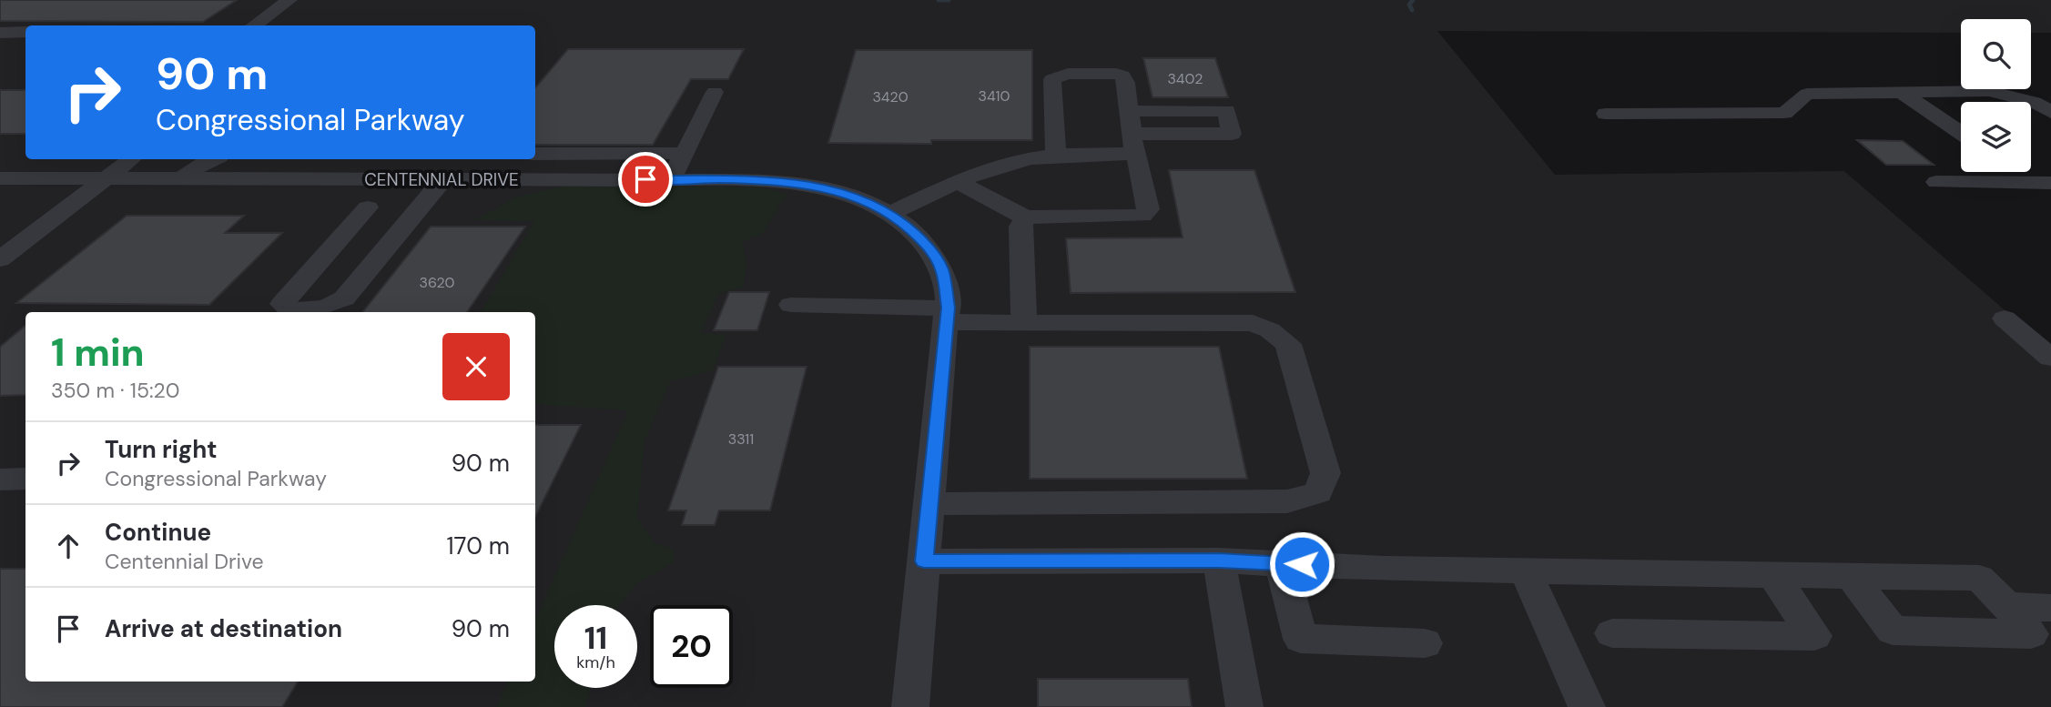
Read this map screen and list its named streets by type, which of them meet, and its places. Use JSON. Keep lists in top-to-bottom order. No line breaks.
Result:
{"streets":{"street":["CENTENNIAL DRIVE"]},"house_numbers":["3402","3410","3420","3620","3311"],"page":{"turn":["90 m","Congressional Parkway"],"heading":["1 min","350 m · 15:20"],"list":[{"name":"Turn right","note":"Congressional Parkway","value":"90 m"},{"name":"Continue","note":"Centennial Drive","value":"170 m"},{"name":"Arrive at destination","value":"90 m"}],"speed":"11 km/h","limit":"20"}}
